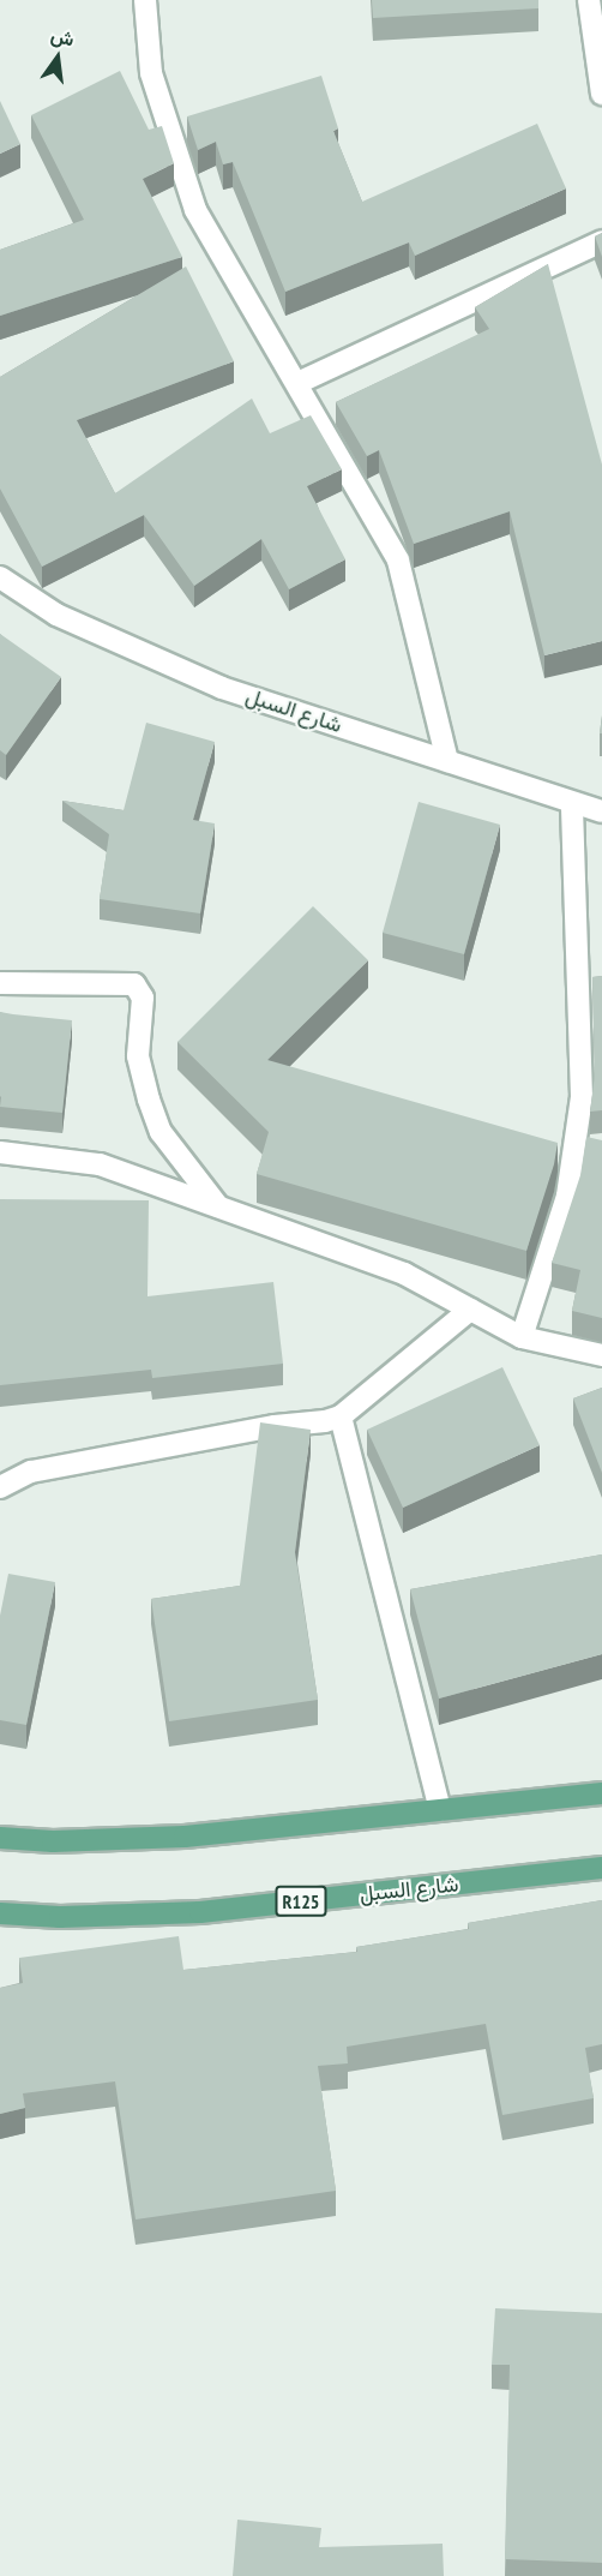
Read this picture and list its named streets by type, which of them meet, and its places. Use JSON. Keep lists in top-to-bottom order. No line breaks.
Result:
{"streets":{"main road":["شارع السبل","R125"]},"north":"top"}
